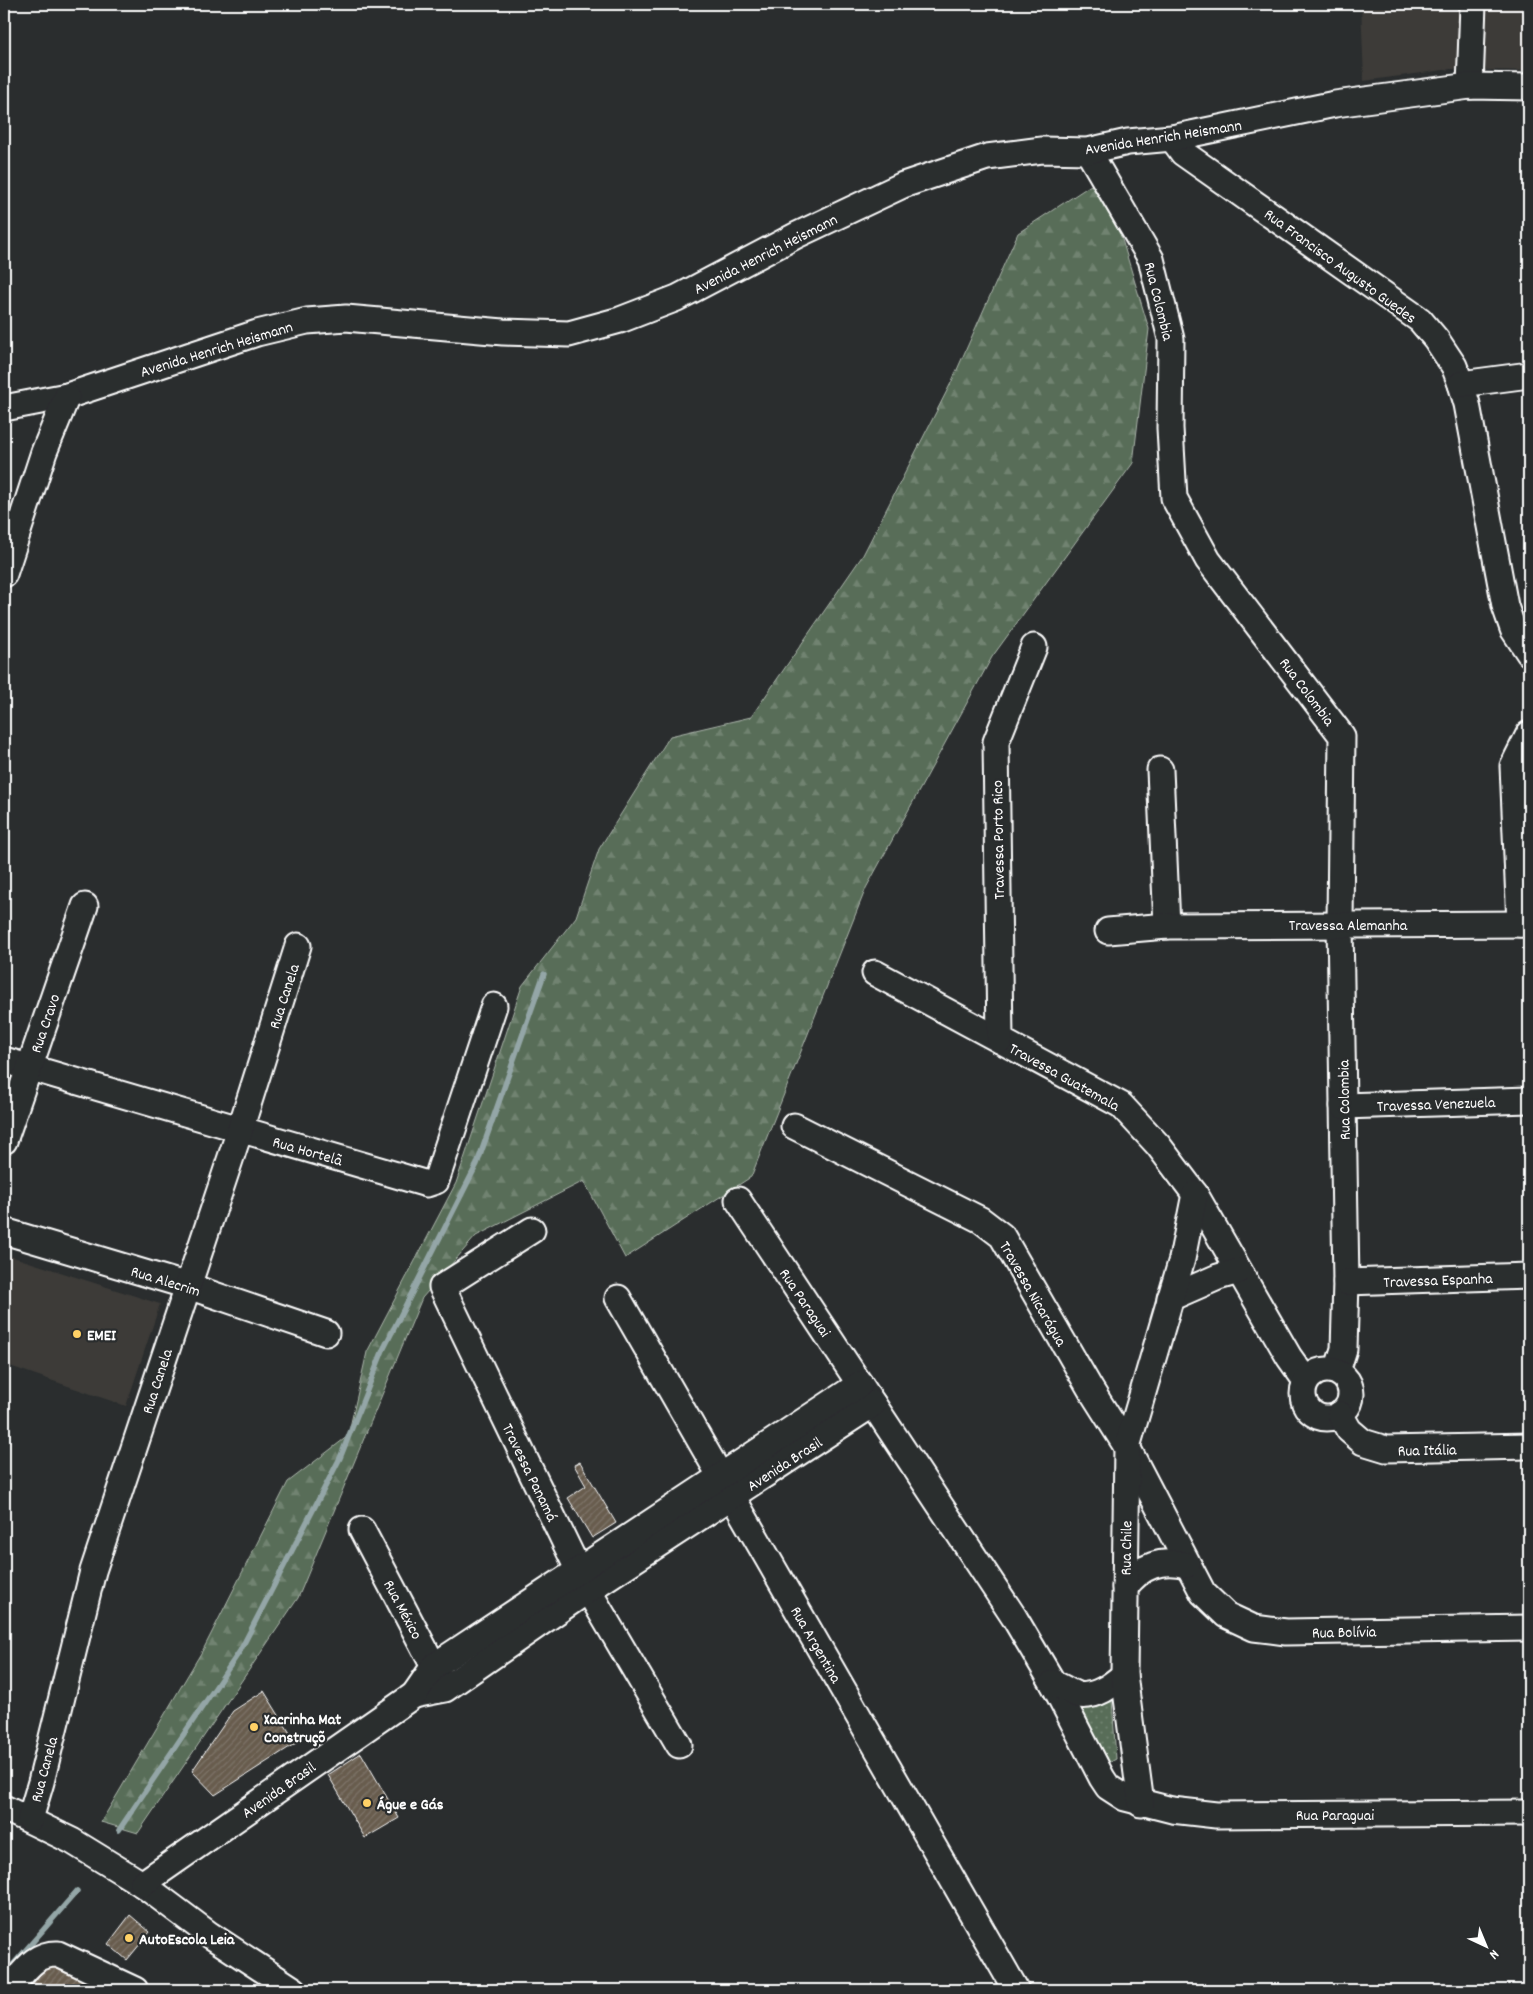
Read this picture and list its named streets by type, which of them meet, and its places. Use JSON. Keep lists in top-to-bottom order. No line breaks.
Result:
{"streets":{"street":["Avenida Henrich Heismann","Rua Francisco Augusto Guedes","Rua Colombia","Travessa Porto Rico","Travessa Alemanha","Rua Canela","Rua Cravo","Travessa Guatemala","Travessa Venezuela","Rua Hortelã","Travessa Espanha","Rua Alecrim","Travessa Nicarágua","Rua Paraguai","Rua Itália","Avenida Brasil","Travessa Panamá","Rua Chile","Rua México","Rua Bolívia","Rua Argentina"]},"crossings":[["Avenida Henrich Heismann","Rua Francisco Augusto Guedes"],["Avenida Henrich Heismann","Rua Colombia"],["Rua Colombia","Travessa Alemanha"],["Rua Colombia","Travessa Guatemala"],["Rua Colombia","Travessa Venezuela"],["Rua Colombia","Travessa Espanha"],["Rua Colombia","Rua Itália"],["Travessa Porto Rico","Travessa Guatemala"],["Rua Canela","Rua Hortelã"],["Rua Canela","Rua Alecrim"],["Rua Cravo","Rua Hortelã"],["Travessa Guatemala","Rua Itália"],["Travessa Guatemala","Rua Chile"],["Travessa Nicarágua","Rua Chile"],["Travessa Nicarágua","Rua Bolívia"],["Rua Paraguai","Avenida Brasil"],["Rua Paraguai","Rua Chile"],["Avenida Brasil","Travessa Panamá"],["Avenida Brasil","Rua México"],["Avenida Brasil","Rua Argentina"]],"places":["EMEI","Xacrinha Mat Construçõ","Águe e Gás","AutoEscola Leia"],"north":"bottom right"}
